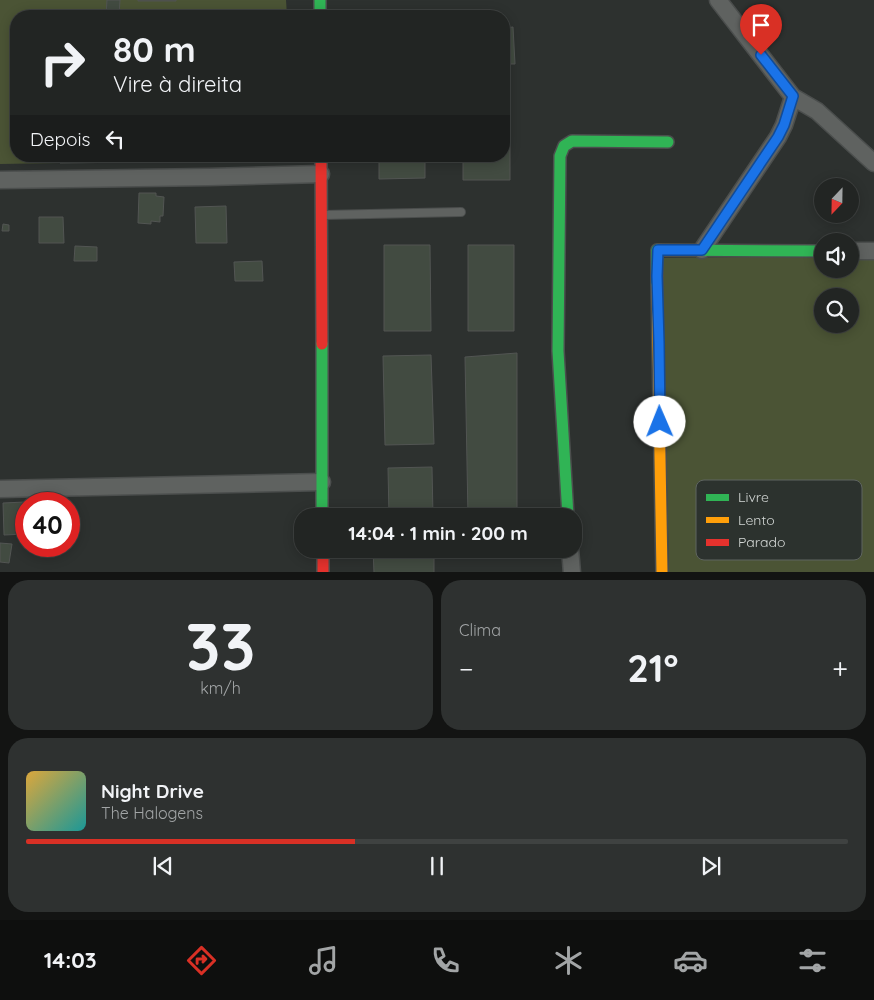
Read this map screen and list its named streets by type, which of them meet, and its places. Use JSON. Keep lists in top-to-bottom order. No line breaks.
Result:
{"legend":["Livre","Lento","Parado"],"north":"bottom","page":{"turn":["80 m","Vire à direita"],"then":"Depois","limit":"40","trip":"14:04 · 1 min · 200 m","tile":[["33","km/h"],"Clima"],"heat":["−","21°","+"],"song":["Night Drive","The Halogens"],"tabs":"14:03"}}
